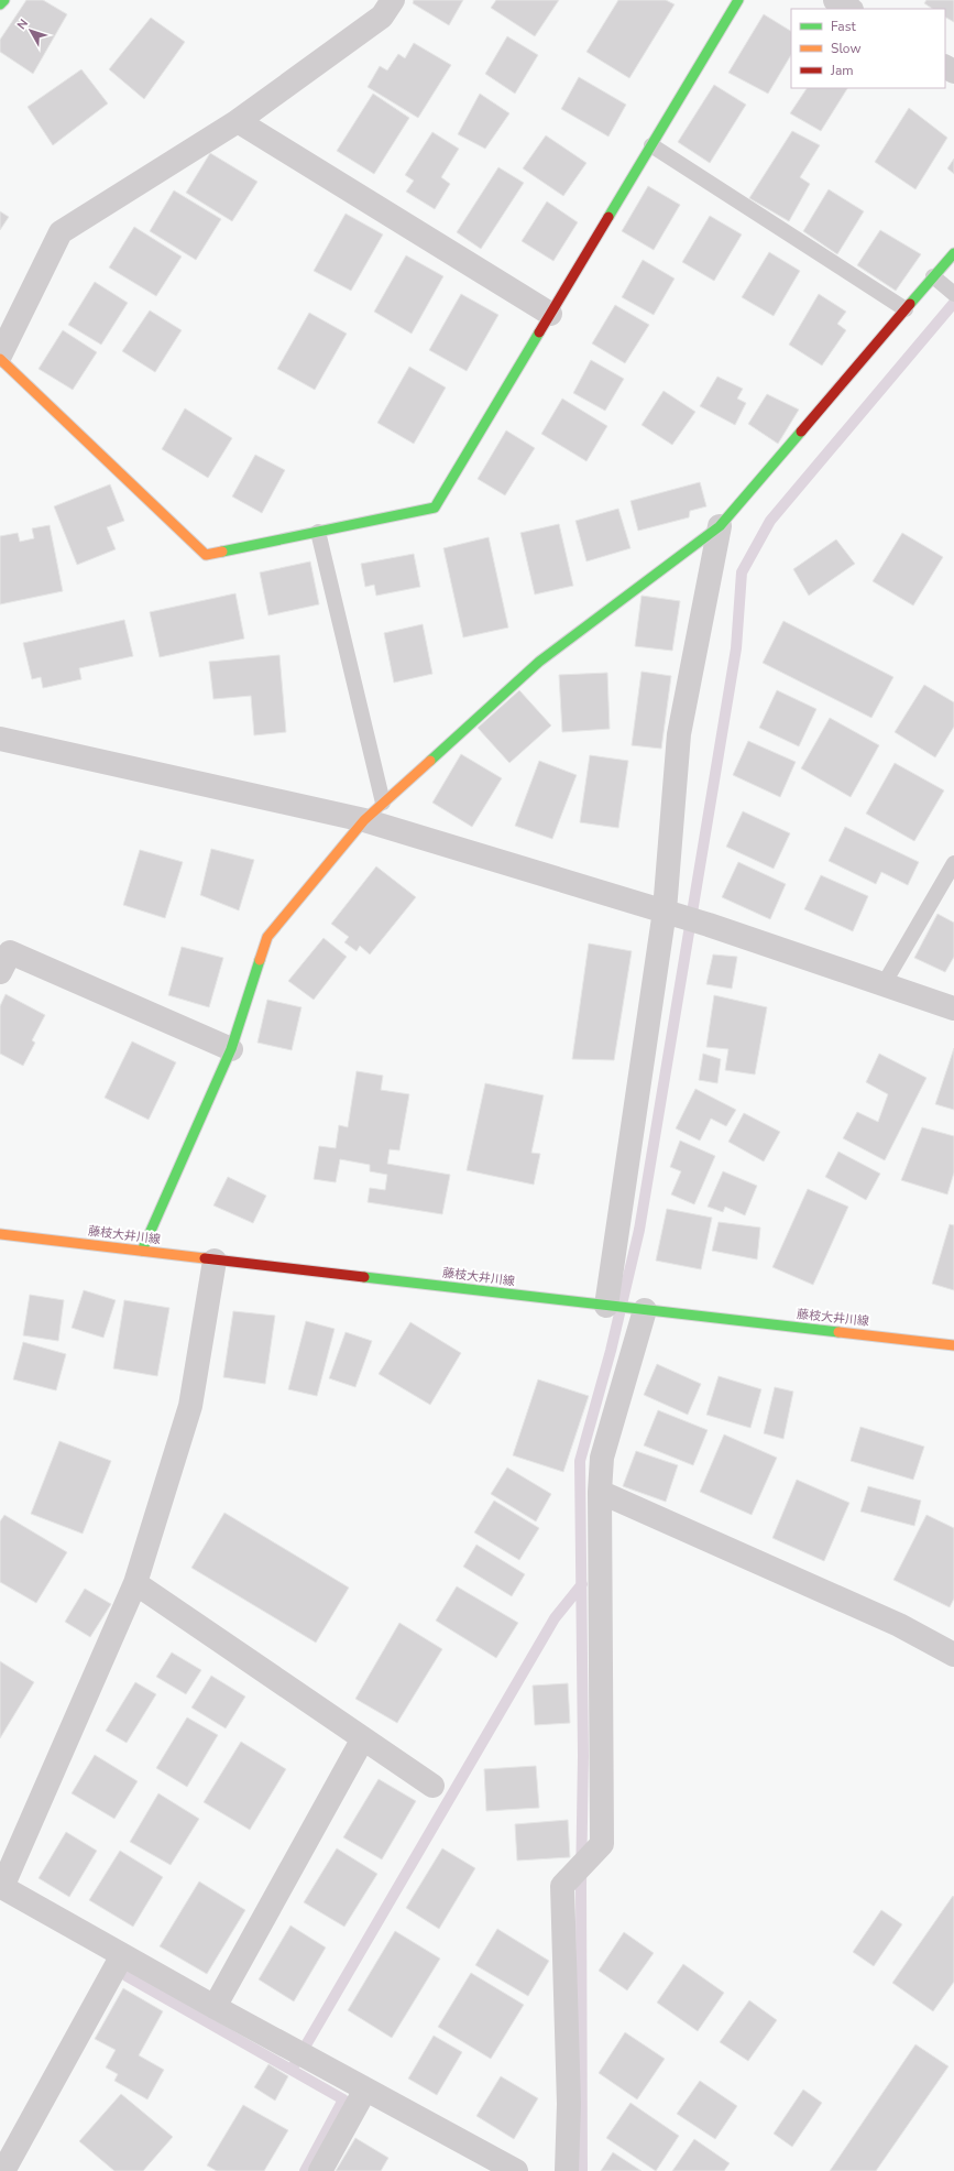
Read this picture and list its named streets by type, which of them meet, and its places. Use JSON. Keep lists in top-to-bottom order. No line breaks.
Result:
{"streets":{"street":["藤枝大井川線"]},"legend":["Fast","Slow","Jam"],"north":"top left"}
